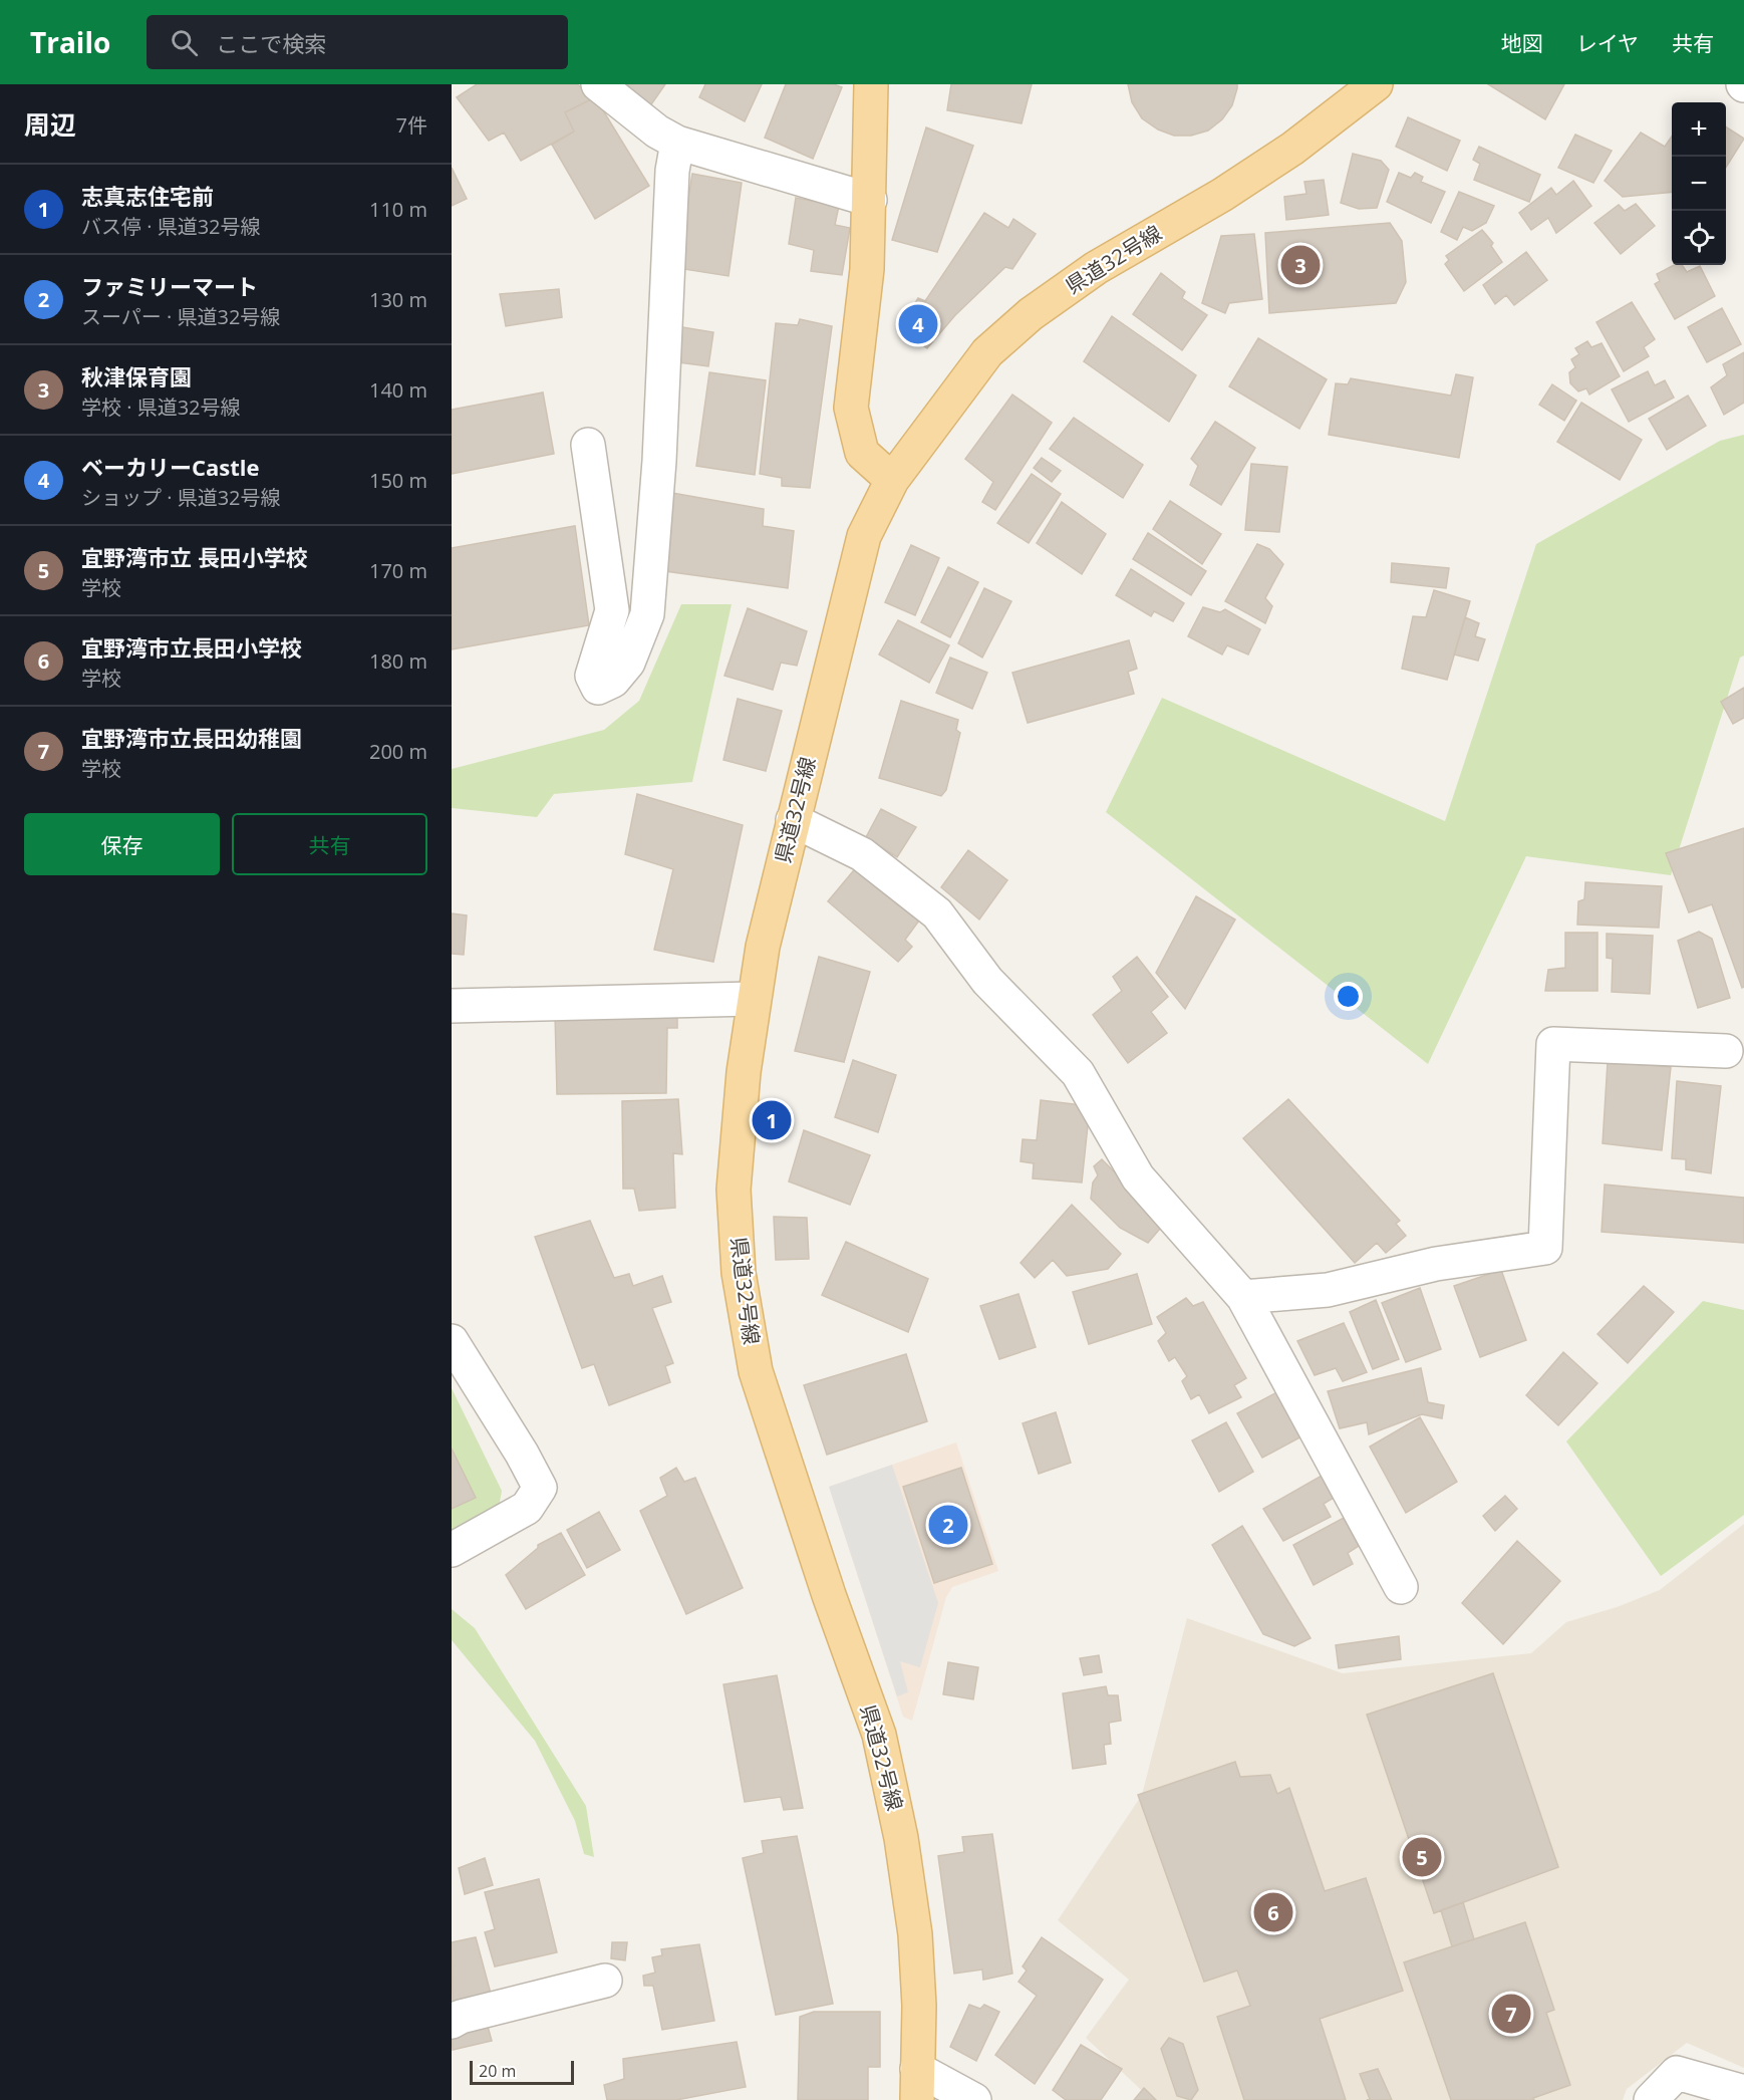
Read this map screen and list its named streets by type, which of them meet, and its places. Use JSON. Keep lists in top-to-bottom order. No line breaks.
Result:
{"streets":{"main road":["県道32号線"]},"scale_bar":"20 m","page":{"header":"Trailo","search":"ここで検索","nav":["地図","レイヤ","共有"],"heading":["周辺","7件"],"map_buttons":["+","−"],"list":[{"mark":"1","name":"志真志住宅前","note":"バス停 · 県道32号線","value":"110 m"},{"mark":"2","name":"ファミリーマート","note":"スーパー · 県道32号線","value":"130 m"},{"mark":"3","name":"秋津保育園","note":"学校 · 県道32号線","value":"140 m"},{"mark":"4","name":"ベーカリーCastle","note":"ショップ · 県道32号線","value":"150 m"},{"mark":"5","name":"宜野湾市立 長田小学校","note":"学校","value":"170 m"},{"mark":"6","name":"宜野湾市立長田小学校","note":"学校","value":"180 m"},{"mark":"7","name":"宜野湾市立長田幼稚園","note":"学校","value":"200 m"}],"pins":["3","4","1","2","5","6","7"],"buttons":["保存","共有"],"scale":"20 m"}}
